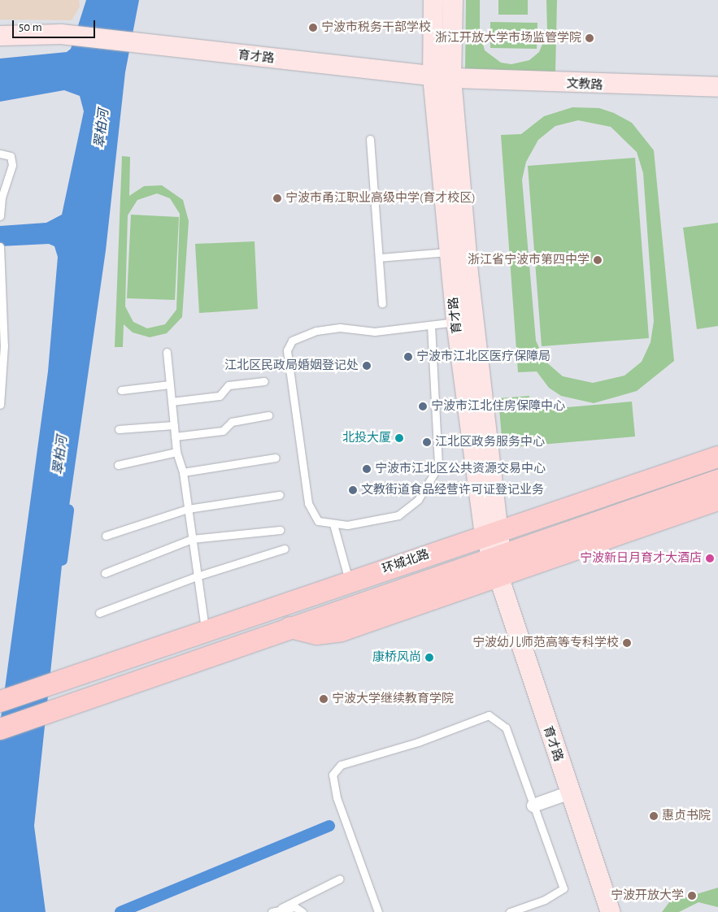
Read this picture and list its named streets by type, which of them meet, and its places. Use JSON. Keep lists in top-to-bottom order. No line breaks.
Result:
{"streets":{"main road":["育才路","文教路","环城北路"]},"crossings":[["育才路","文教路"],["育才路","环城北路"]],"water":["翠柏河"],"places":["宁波市税务干部学校","浙江开放大学市场监管学院","宁波市甬江职业高级中学(育才校区)","浙江省宁波市第四中学","宁波市江北区医疗保障局","江北区民政局婚姻登记处","宁波市江北住房保障中心","北投大厦","江北区政务服务中心","宁波市江北区公共资源交易中心","文教街道食品经营许可证登记业务","宁波新日月育才大酒店","宁波幼儿师范高等专科学校","康桥风尚","宁波大学继续教育学院","惠贞书院","宁波开放大学"],"scale_bar":"50 m"}
